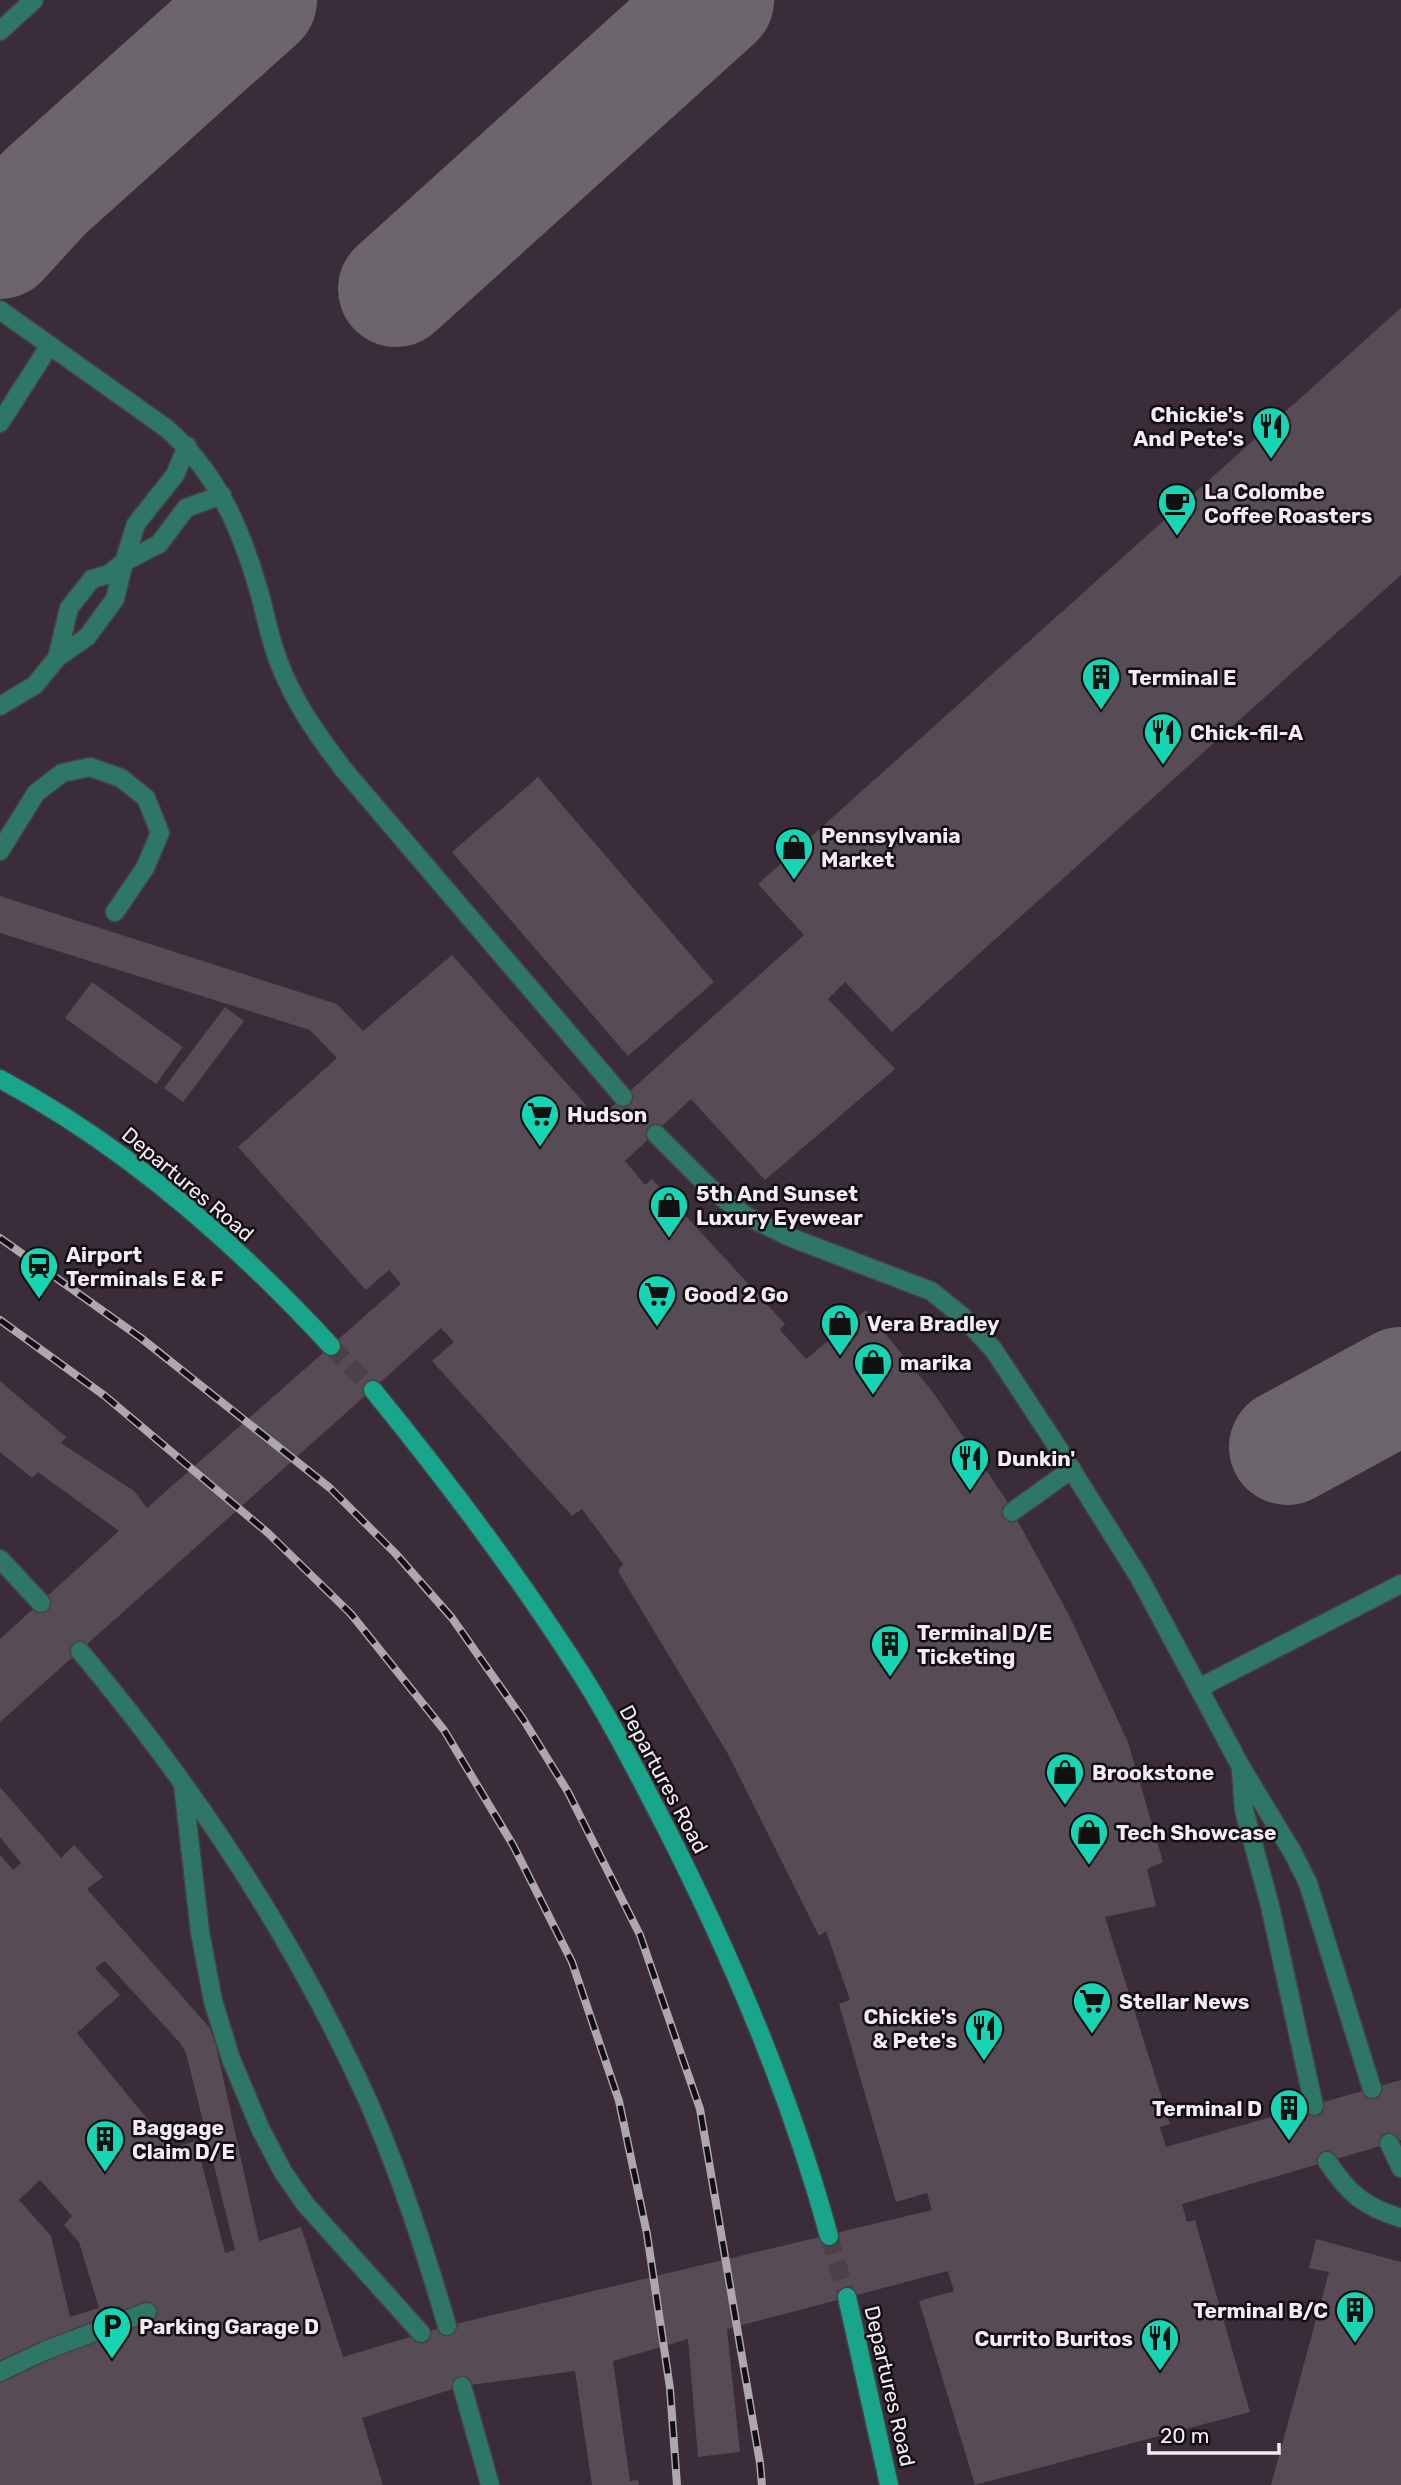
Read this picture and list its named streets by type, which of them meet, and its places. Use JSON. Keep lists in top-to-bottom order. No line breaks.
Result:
{"streets":{"street":["Departures Road"]},"places":{"restaurant":["Chickie's And Pete's","Chick-fil-A","Dunkin'","Chickie's & Pete's","Currito Buritos"],"cafe":["La Colombe Coffee Roasters"],"building":["Terminal E","Terminal D/E Ticketing","Terminal D","Baggage Claim D/E","Terminal B/C"],"shop":["Pennsylvania Market","5th And Sunset Luxury Eyewear","Vera Bradley","marika","Brookstone","Tech Showcase"],"supermarket":["Hudson","Good 2 Go","Stellar News"],"station":["Airport Terminals E & F"],"parking":["Parking Garage D"]},"scale_bar":"20 m"}
